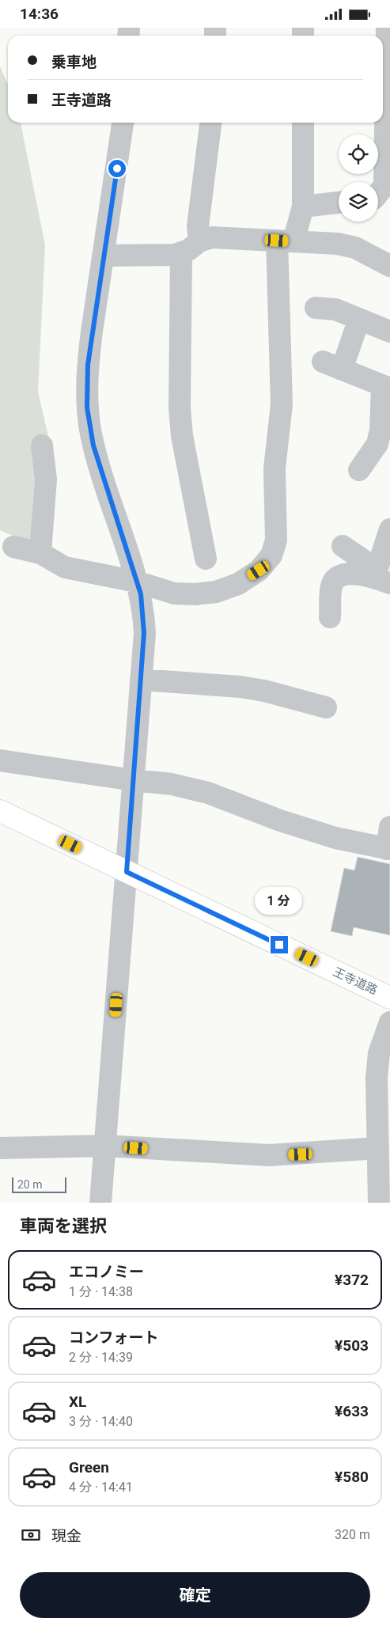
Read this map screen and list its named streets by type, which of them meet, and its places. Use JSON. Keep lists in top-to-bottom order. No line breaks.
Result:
{"streets":{"highway":["王寺道路"]},"scale_bar":"20 m","page":{"status":"14:36","banner":["乗車地","王寺道路"],"bubble":"1 分","scale":"20 m","heading":"車両を選択","list":[{"name":"エコノミー","note":"1 分 · 14:38","value":"¥372"},{"name":"コンフォート","note":"2 分 · 14:39","value":"¥503"},{"name":"XL","note":"3 分 · 14:40","value":"¥633"},{"name":"Green","note":"4 分 · 14:41","value":"¥580"}],"pay":["現金","320 m"],"buttons":"確定"}}
